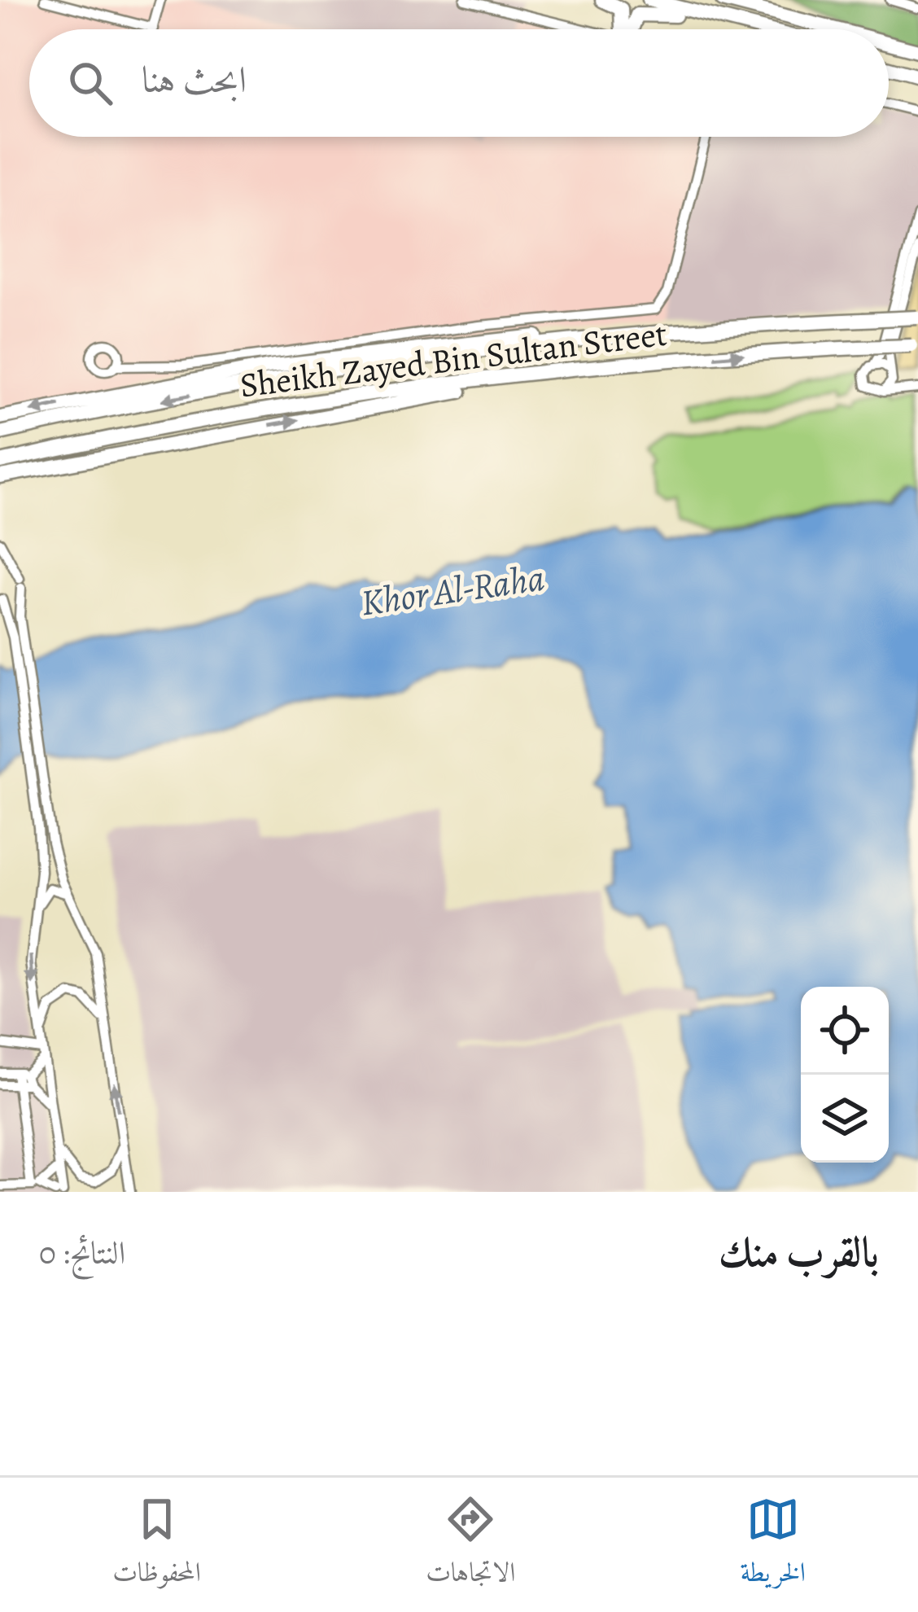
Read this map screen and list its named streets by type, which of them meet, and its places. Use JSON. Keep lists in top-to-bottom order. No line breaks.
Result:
{"streets":{"highway":["Sheikh Zayed Bin Sultan Street"]},"water":["Khor Al-Raha"],"page":{"search":"ابحث هنا","heading":["بالقرب منك","النتائج: 0"],"nav":["الخريطة","الاتجاهات","المحفوظات"]}}
